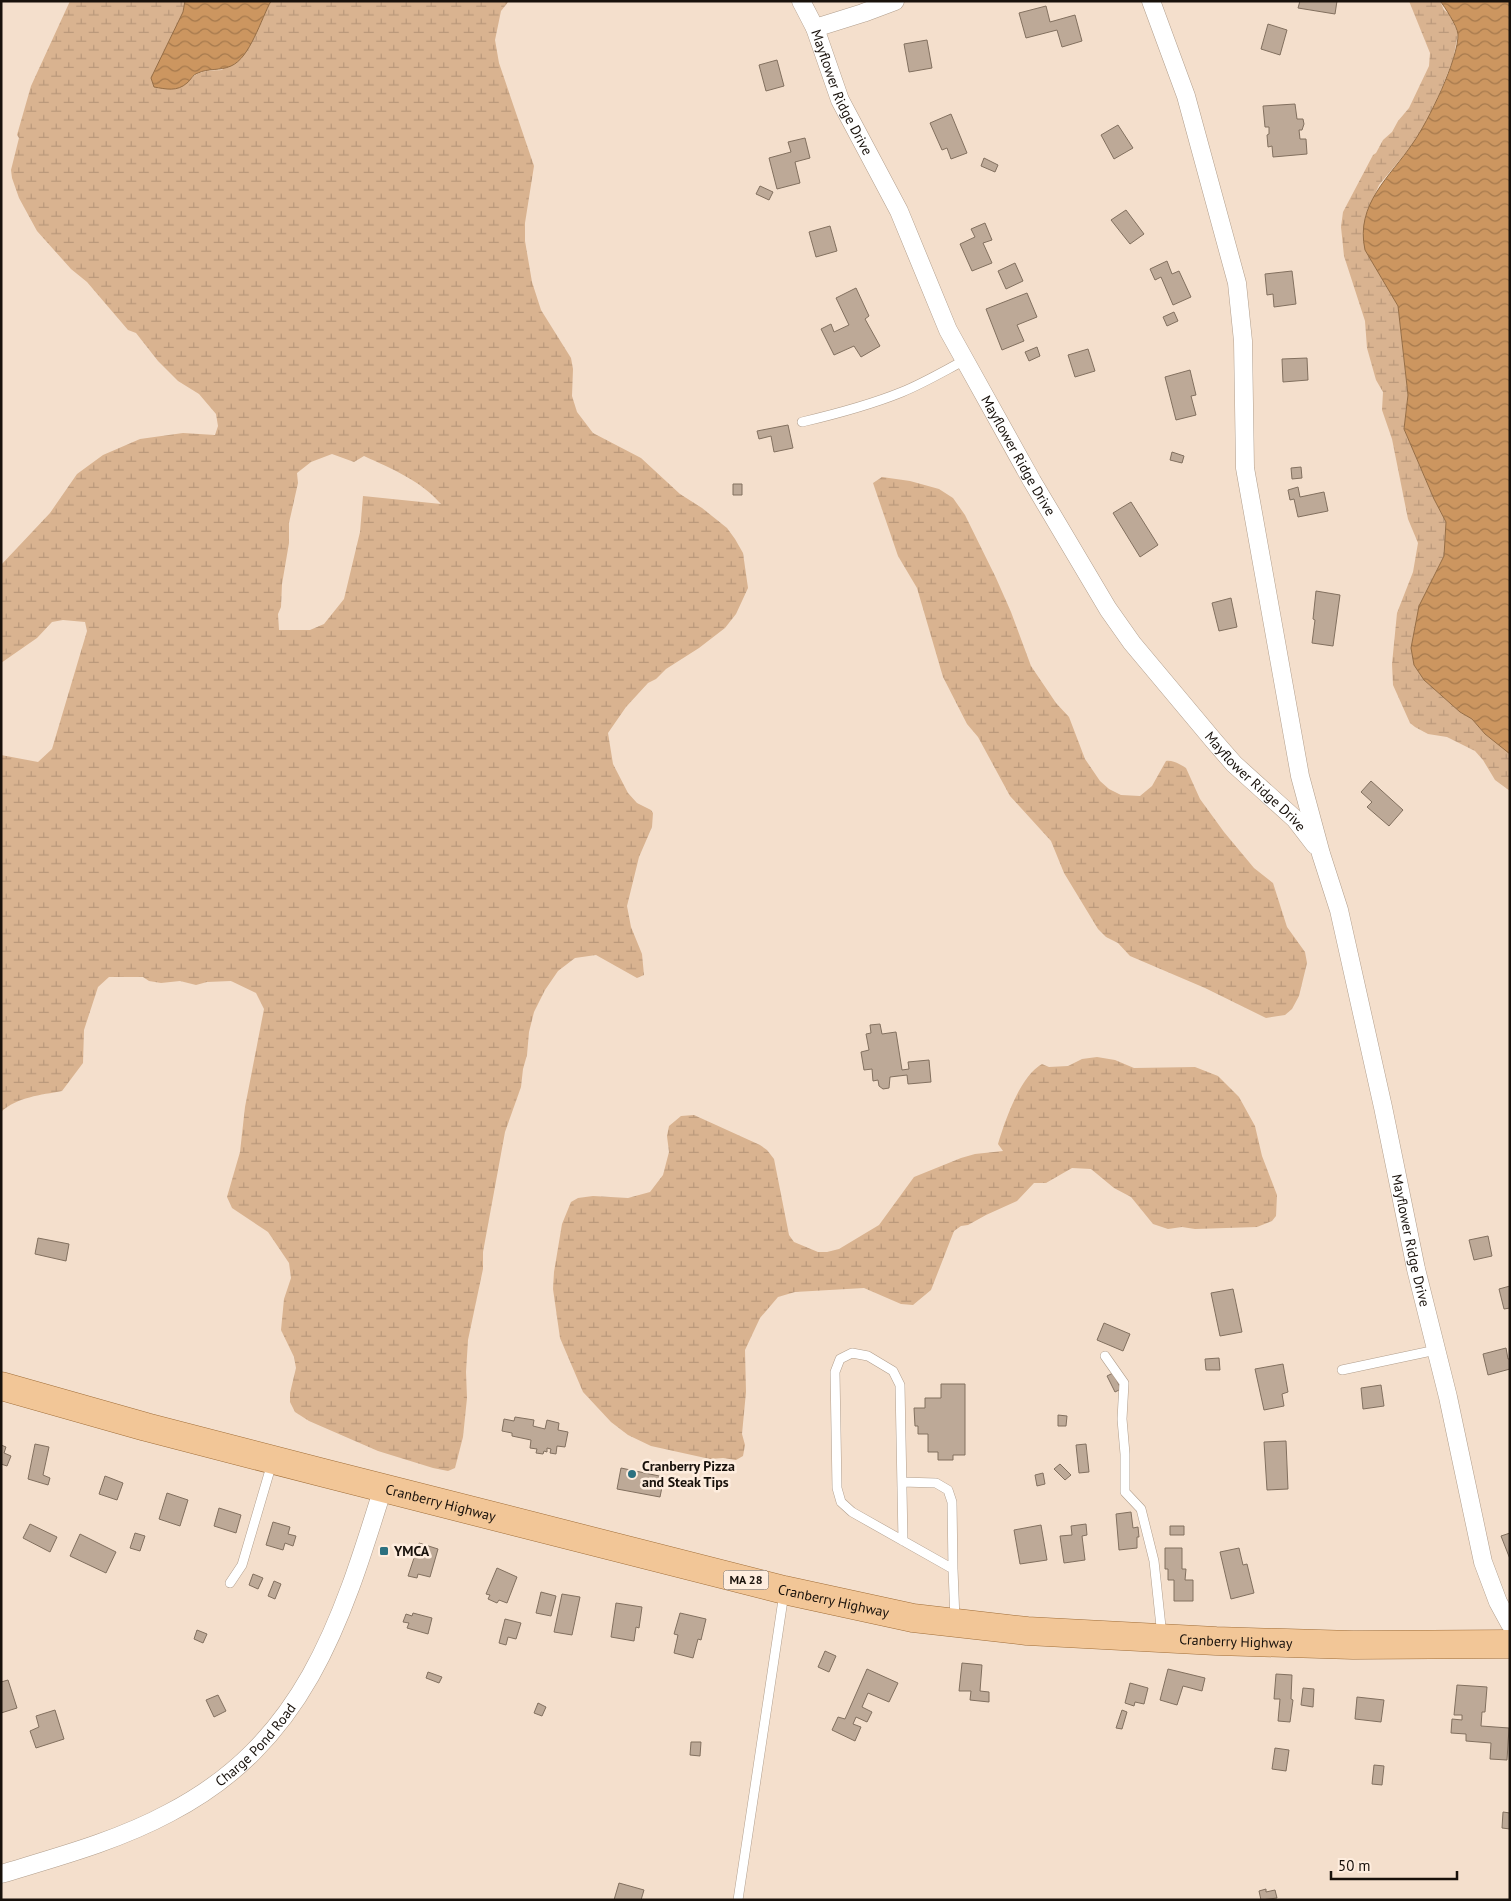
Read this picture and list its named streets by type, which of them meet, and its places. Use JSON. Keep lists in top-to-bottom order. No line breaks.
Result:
{"streets":{"main road":["Cranberry Highway","MA 28"],"street":["Mayflower Ridge Drive","Charge Pond Road"]},"crossings":[["Cranberry Highway","Charge Pond Road"]],"places":{"other":["Cranberry Pizza and Steak Tips"],"transit":["YMCA"]},"scale_bar":"50 m"}
